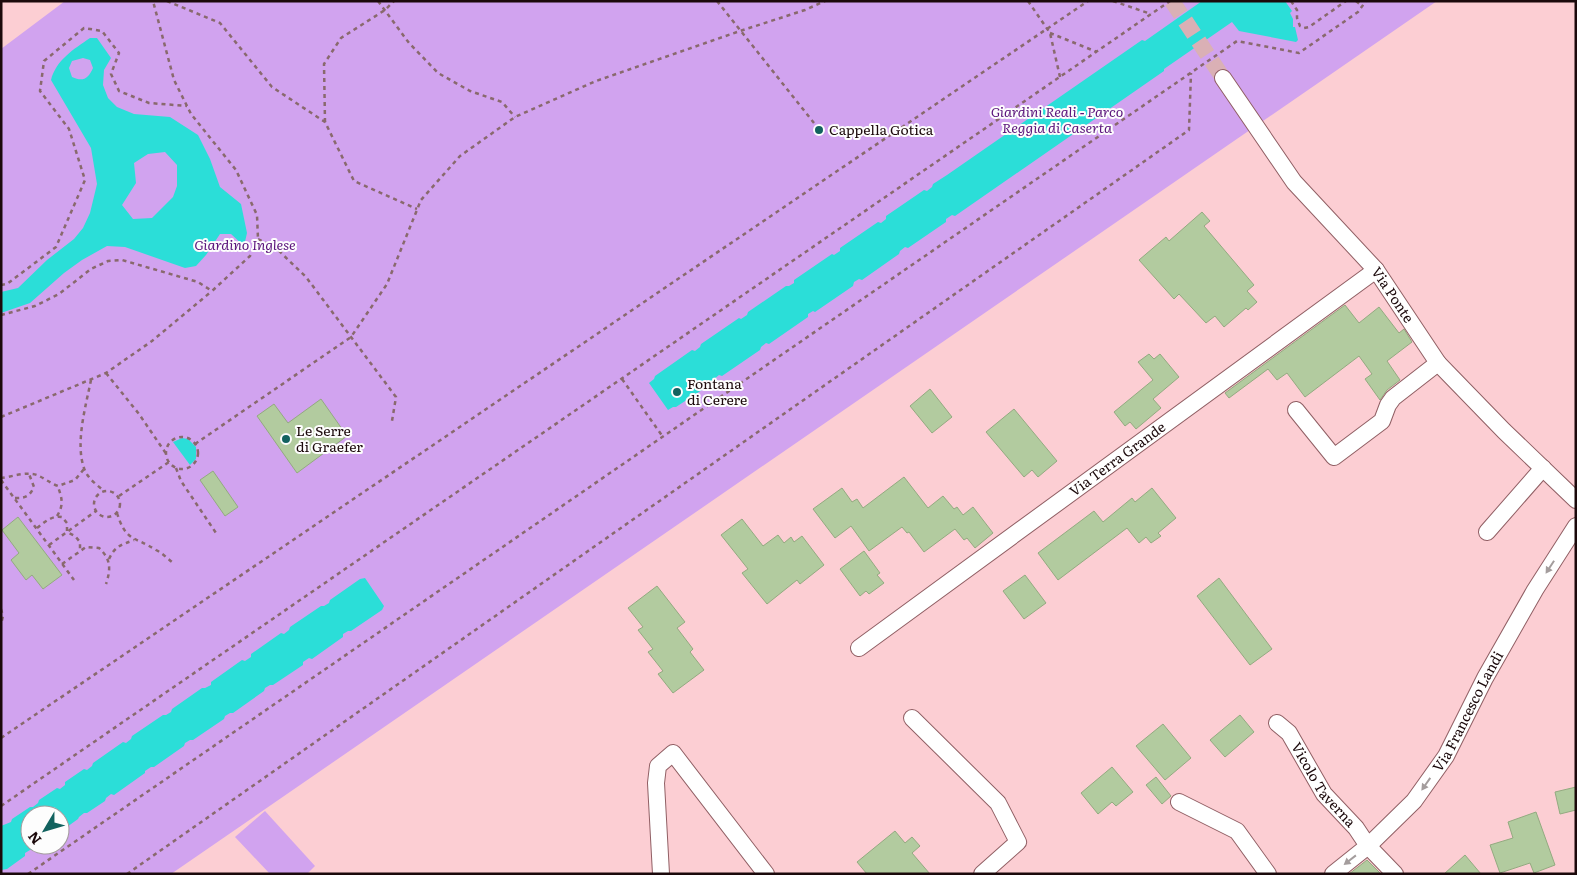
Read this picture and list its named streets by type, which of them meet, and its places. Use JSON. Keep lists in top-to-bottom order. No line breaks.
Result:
{"streets":{"street":["Via Ponte","Via Terra Grande","Via Francesco Landi","Vicolo Taverna"]},"crossings":[["Via Ponte","Via Terra Grande"],["Via Francesco Landi","Vicolo Taverna"]],"one_way":["Via Francesco Landi"],"parks":["Giardini Reali - Parco Reggia di Caserta","Giardino Inglese"],"places":["Cappella Gotica","Fontana di Cerere","Le Serre di Graefer"],"north":"bottom left"}
